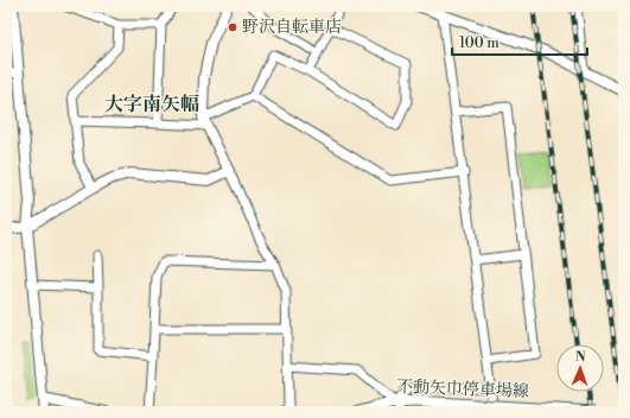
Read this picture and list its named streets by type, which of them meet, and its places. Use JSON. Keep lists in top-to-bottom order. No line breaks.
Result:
{"streets":{"main road":["不動矢巾停車場線"]},"districts":["大字南矢幅"],"places":["野沢自転車店"],"scale_bar":"100 m","north":"top"}
